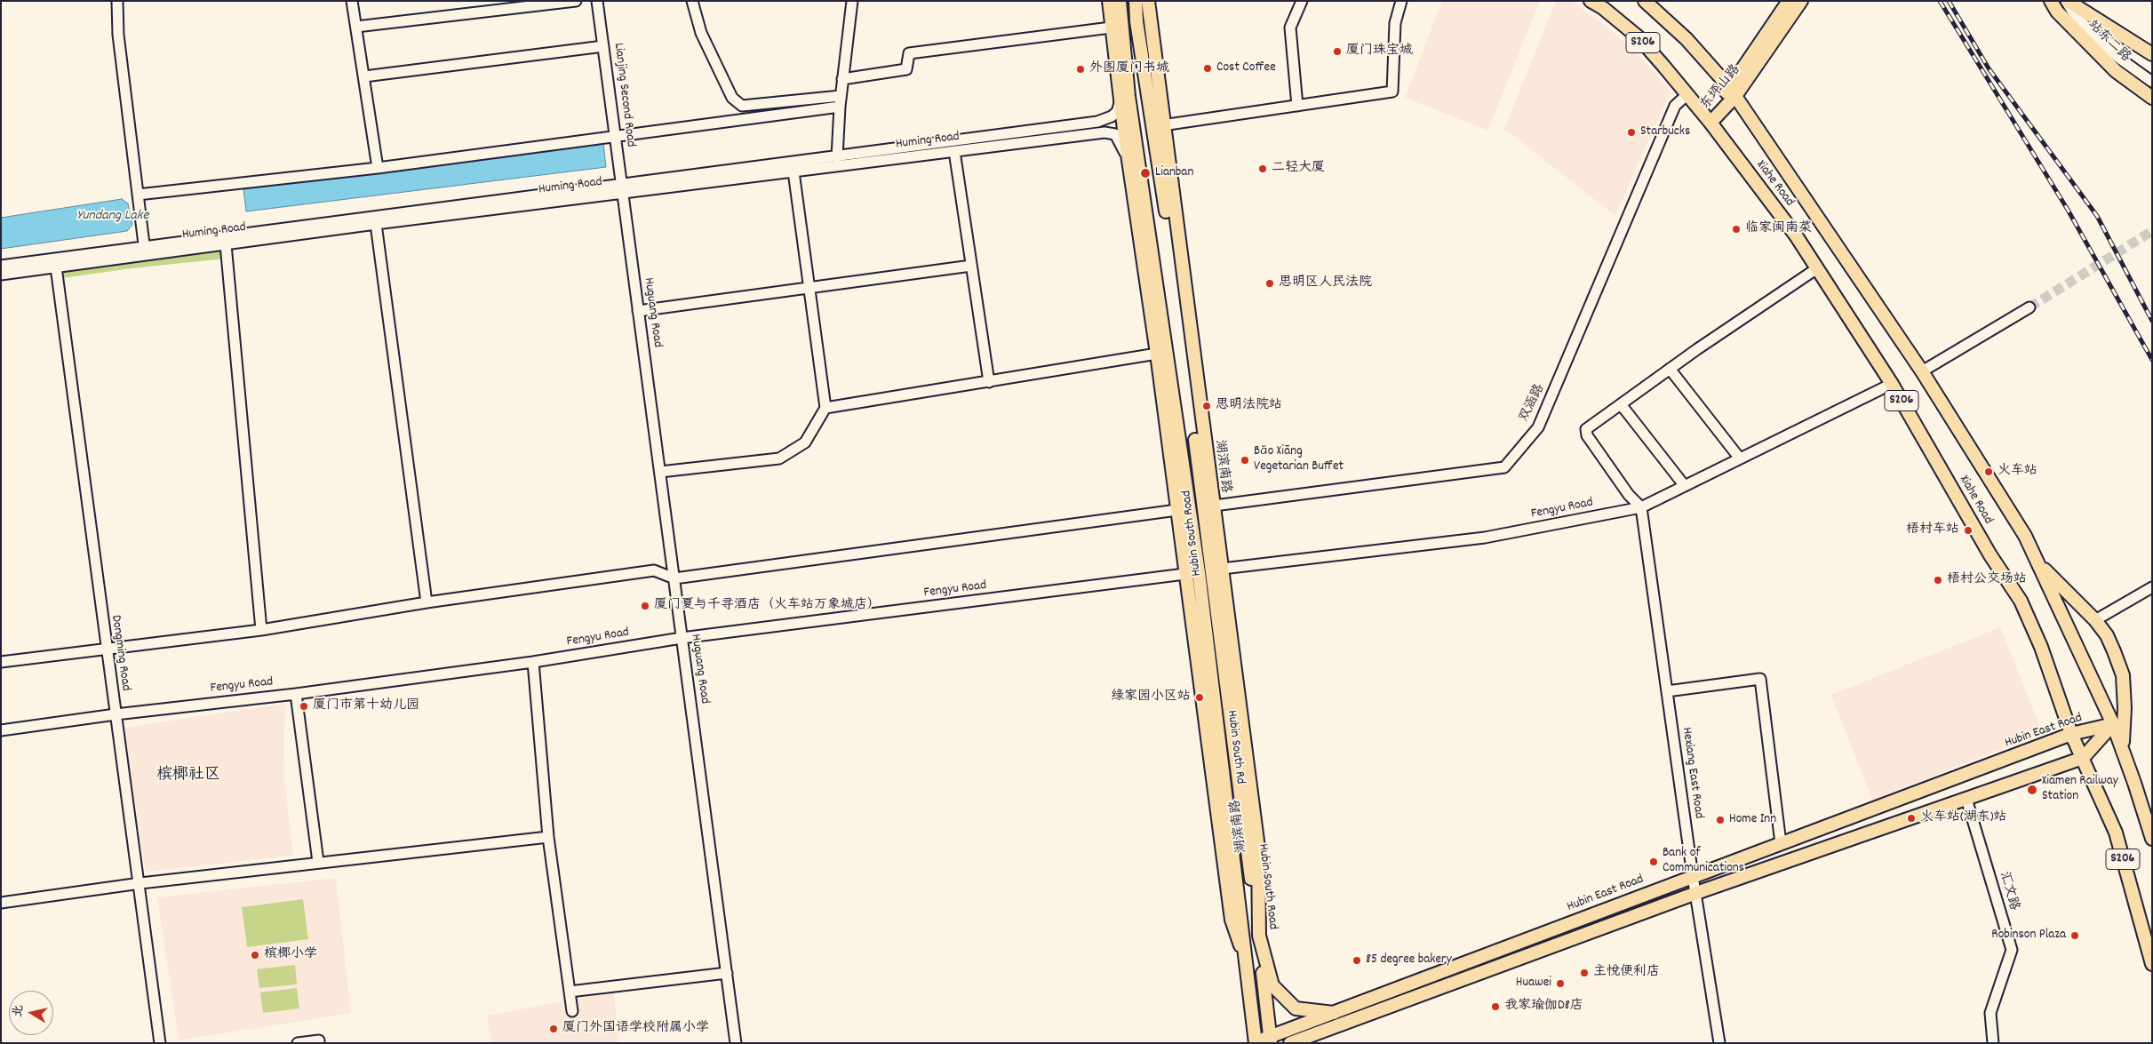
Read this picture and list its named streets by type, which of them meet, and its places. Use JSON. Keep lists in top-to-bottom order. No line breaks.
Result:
{"streets":{"main road":["站东二路","S206","东坪山路","Xiahe Road","湖滨南路","Hubin South Road","Hubin East Road","Hubin South Rd"],"street":["Lianjing Second Road","Huming Road","Huguang Road","双涵路","Fengyu Road","Dongming Road","Hexiang East Road","汇文路"]},"crossings":[["S206","Xiahe Road"],["S206","双涵路"],["东坪山路","Xiahe Road"],["Lianjing Second Road","Huming Road"],["Lianjing Second Road","Huguang Road"],["Huming Road","Huguang Road"],["Huming Road","Dongming Road"],["Xiahe Road","双涵路"],["Xiahe Road","Fengyu Road"],["Xiahe Road","Hubin East Road"],["Huguang Road","Fengyu Road"],["双涵路","湖滨南路"],["湖滨南路","Fengyu Road"],["湖滨南路","Hubin South Road"],["湖滨南路","Hubin South Rd"],["Fengyu Road","Dongming Road"],["Fengyu Road","Hubin South Rd"],["Fengyu Road","Hexiang East Road"],["Hubin South Road","Hubin East Road"],["Hubin East Road","Hubin South Rd"],["Hubin East Road","Hexiang East Road"]],"districts":["槟榔社区"],"water":["Yundang Lake"],"places":["厦门珠宝城","Cost Coffee","外图厦门书城","Starbucks","二轻大厦","Lianban","临家闽南菜","思明区人民法院","思明法院站","Bǎo Xiāng Vegetarian Buffet","火车站","梧村车站","梧村公交场站","厦门夏与千寻酒店（火车站万象城店）","绿家园小区站","厦门市第十幼儿园","Xiamen Railway Station","火车站(湖东)站","Home Inn","Bank of Communications","Robinson Plaza","槟榔小学","85 degree bakery","主悦便利店","Huawei","我家瑜伽D8店","厦门外国语学校附属小学"],"north":"left"}
